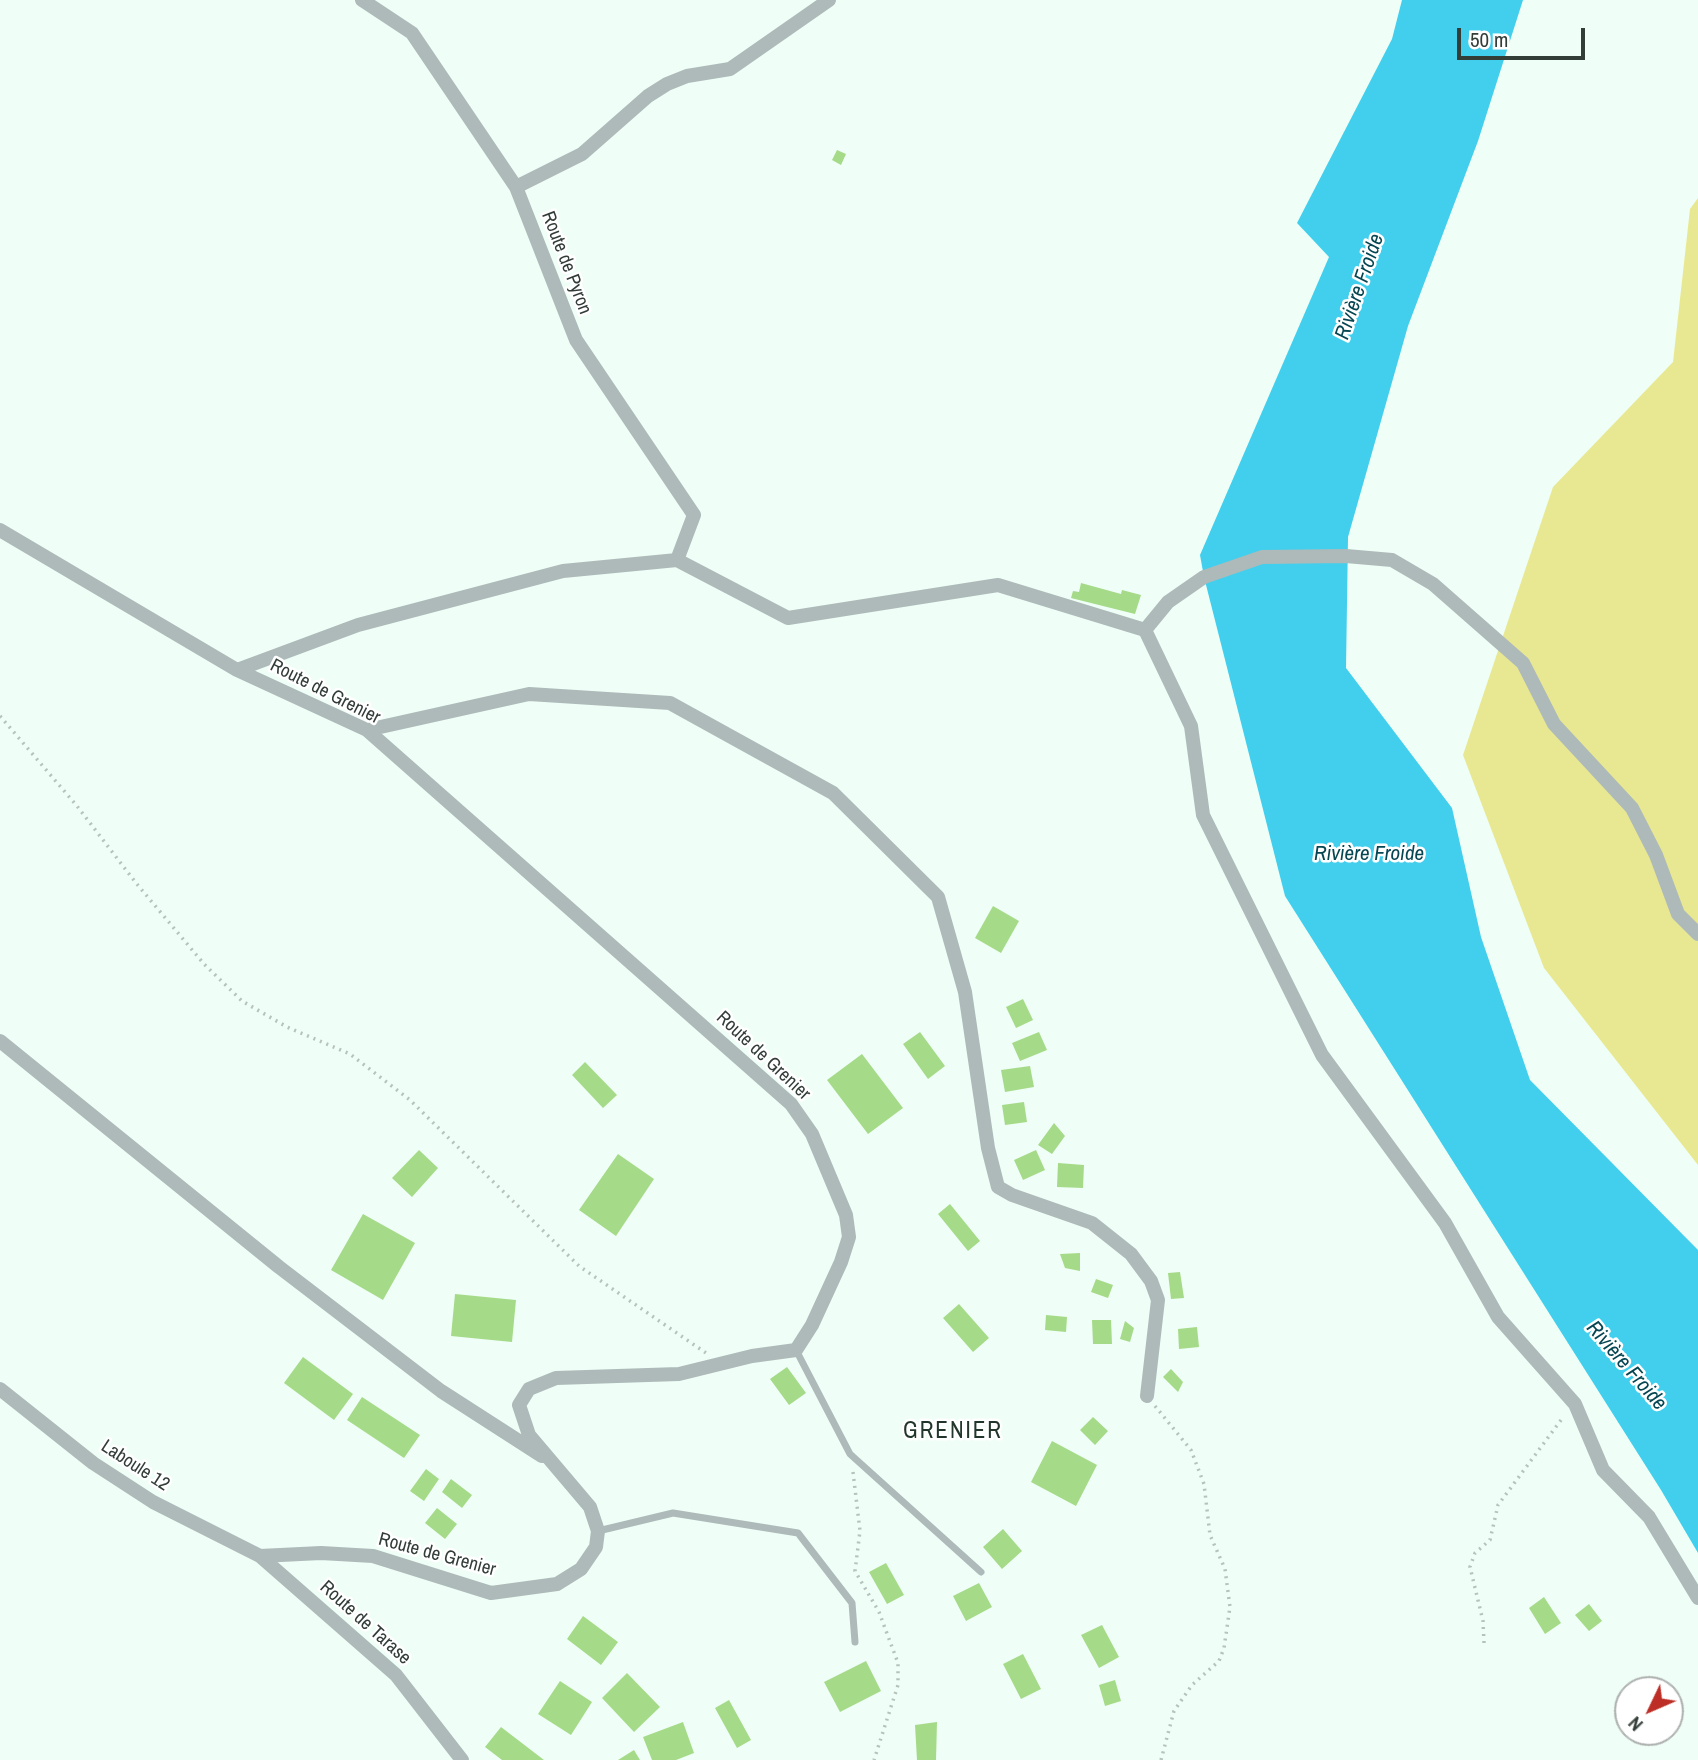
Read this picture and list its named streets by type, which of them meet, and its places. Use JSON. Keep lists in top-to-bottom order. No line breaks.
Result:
{"streets":{"street":["Route de Pyron","Route de Grenier","Laboule 12","Route de Tarase"]},"crossings":[["Route de Grenier","Laboule 12"],["Route de Grenier","Route de Tarase"],["Laboule 12","Route de Tarase"]],"districts":["GRENIER"],"water":["Rivière Froide"],"scale_bar":"50 m","north":"bottom left"}
